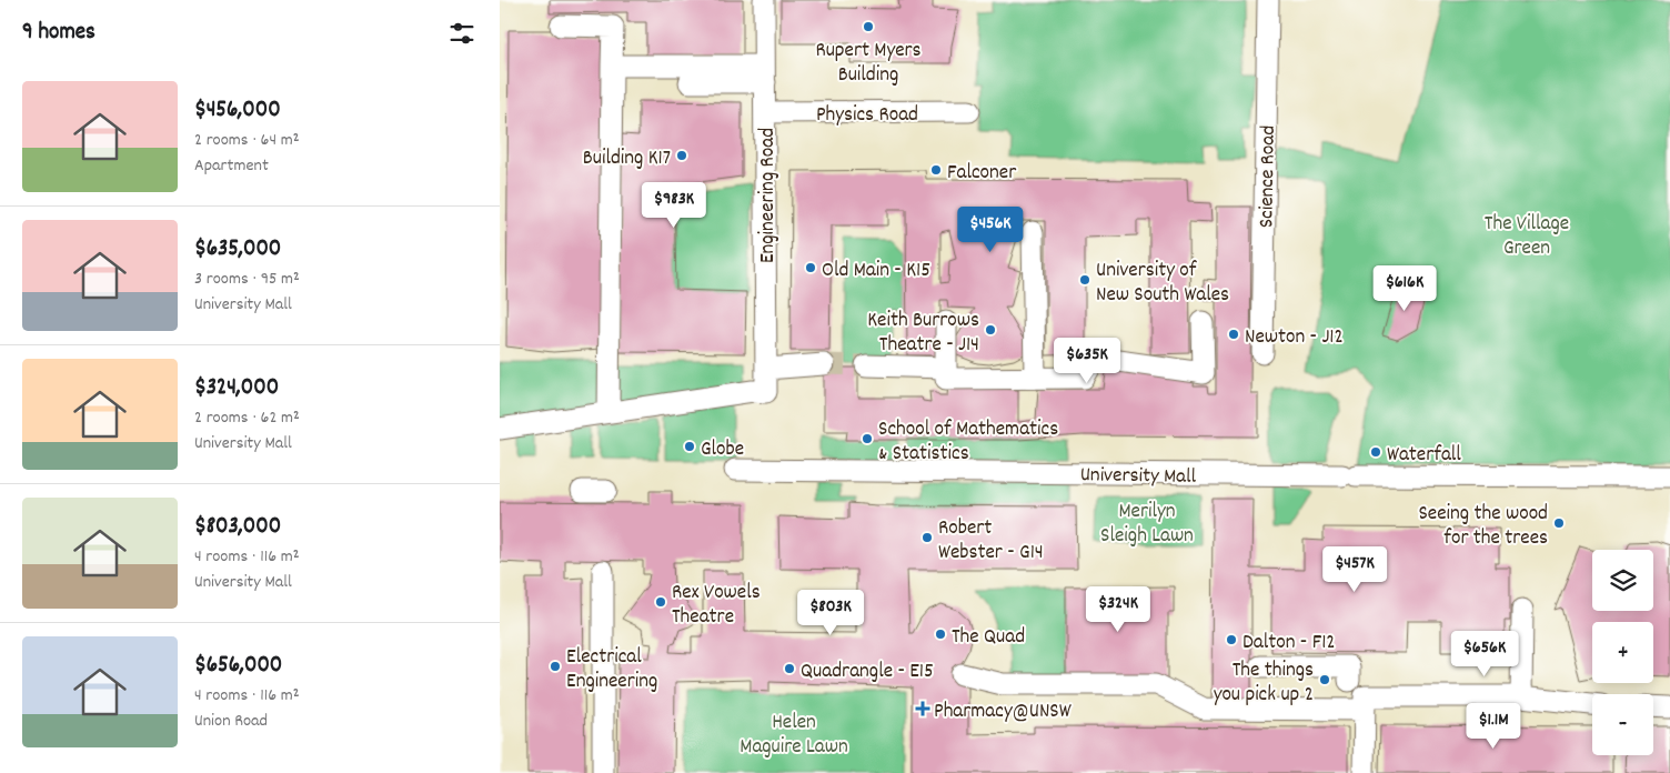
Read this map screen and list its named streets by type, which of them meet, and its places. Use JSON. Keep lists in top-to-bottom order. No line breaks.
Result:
{"streets":{"street":["Physics Road","Science Road","Engineering Road","University Mall"]},"crossings":[["Physics Road","Engineering Road"]],"parks":["The Village Green","Merilyn Sleigh Lawn","Helen Maguire Lawn"],"places":{"other":["Rupert Myers Building","Building K17","Falconer","Old Main - K15","University of New South Wales","Keith Burrows Theatre - J14","Newton - J12","School of Mathematics & Statistics","Globe","Waterfall","Seeing the wood for the trees","Robert Webster - G14","Rex Vowels Theatre","The Quad","Dalton - F12","Electrical Engineering","Quadrangle - E15","The things you pick up 2"],"health":["Pharmacy@UNSW"]},"page":{"heading":"9 homes","list":[{"name":"$456,000","note":"2 rooms · 64 m² · Apartment"},{"name":"$635,000","note":"3 rooms · 95 m² · University Mall"},{"name":"$324,000","note":"2 rooms · 62 m² · University Mall"},{"name":"$803,000","note":"4 rooms · 116 m² · University Mall"},{"name":"$656,000","note":"4 rooms · 116 m² · Union Road"}],"price":["$983K","$456K","$616K","$635K","$457K","$324K","$803K","$656K","$1.1M"],"map_buttons":["+","−"]}}
